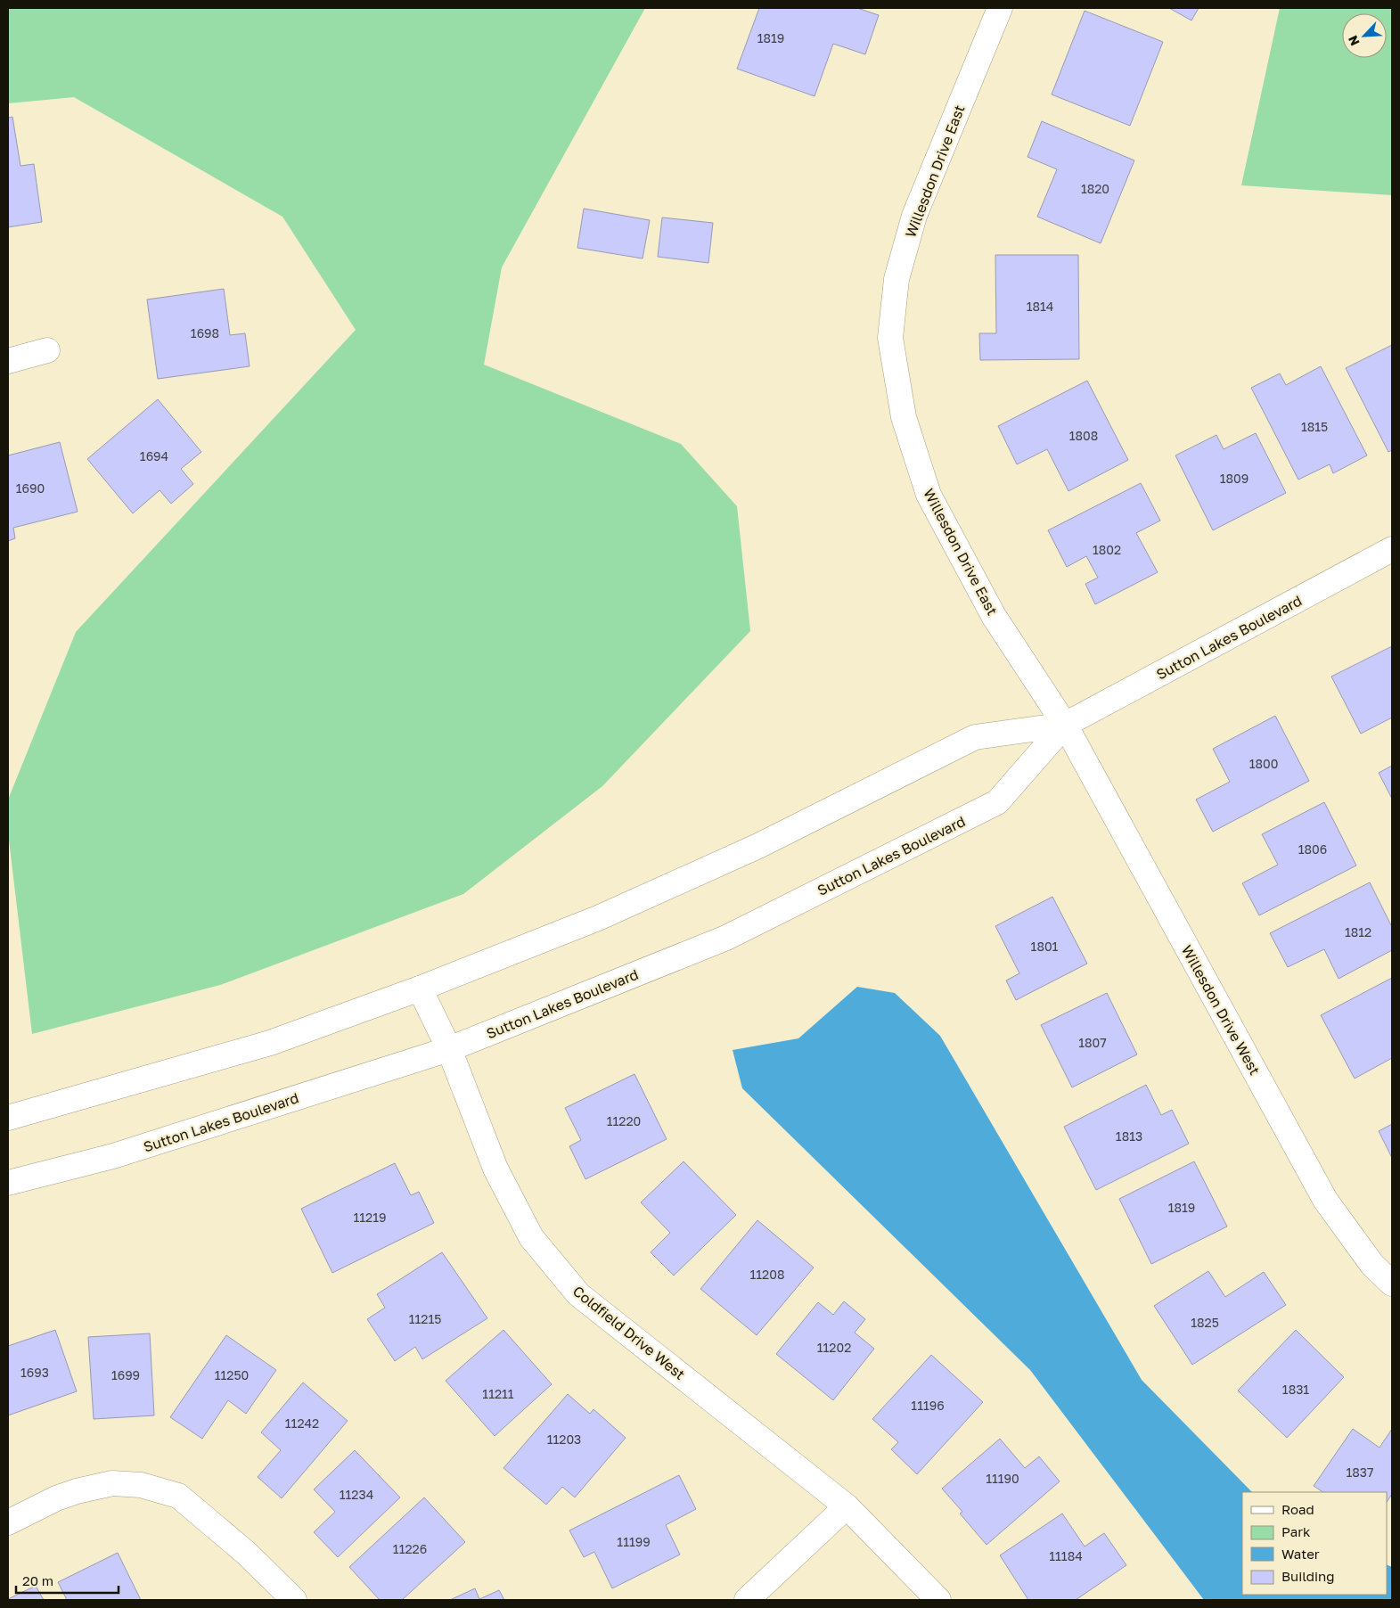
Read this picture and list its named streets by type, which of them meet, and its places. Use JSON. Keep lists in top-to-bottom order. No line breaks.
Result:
{"streets":{"street":["Willesdon Drive East","Sutton Lakes Boulevard","Willesdon Drive West","Coldfield Drive West"]},"crossings":[["Willesdon Drive East","Sutton Lakes Boulevard"],["Willesdon Drive East","Willesdon Drive West"],["Sutton Lakes Boulevard","Willesdon Drive West"],["Sutton Lakes Boulevard","Coldfield Drive West"]],"house_numbers":["1819","1820","1814","1698","1815","1808","1694","1809","1690","1802","1800","1806","1812","1801","1807","11220","1813","1819","11219","11208","11215","1825","11202","1693","1699","11250","1831","11211","11196","11242","11203","1837","11190","11234","11199","11226","11184"],"legend":["Road","Park","Water","Building"],"scale_bar":"20 m","north":"bottom left"}
